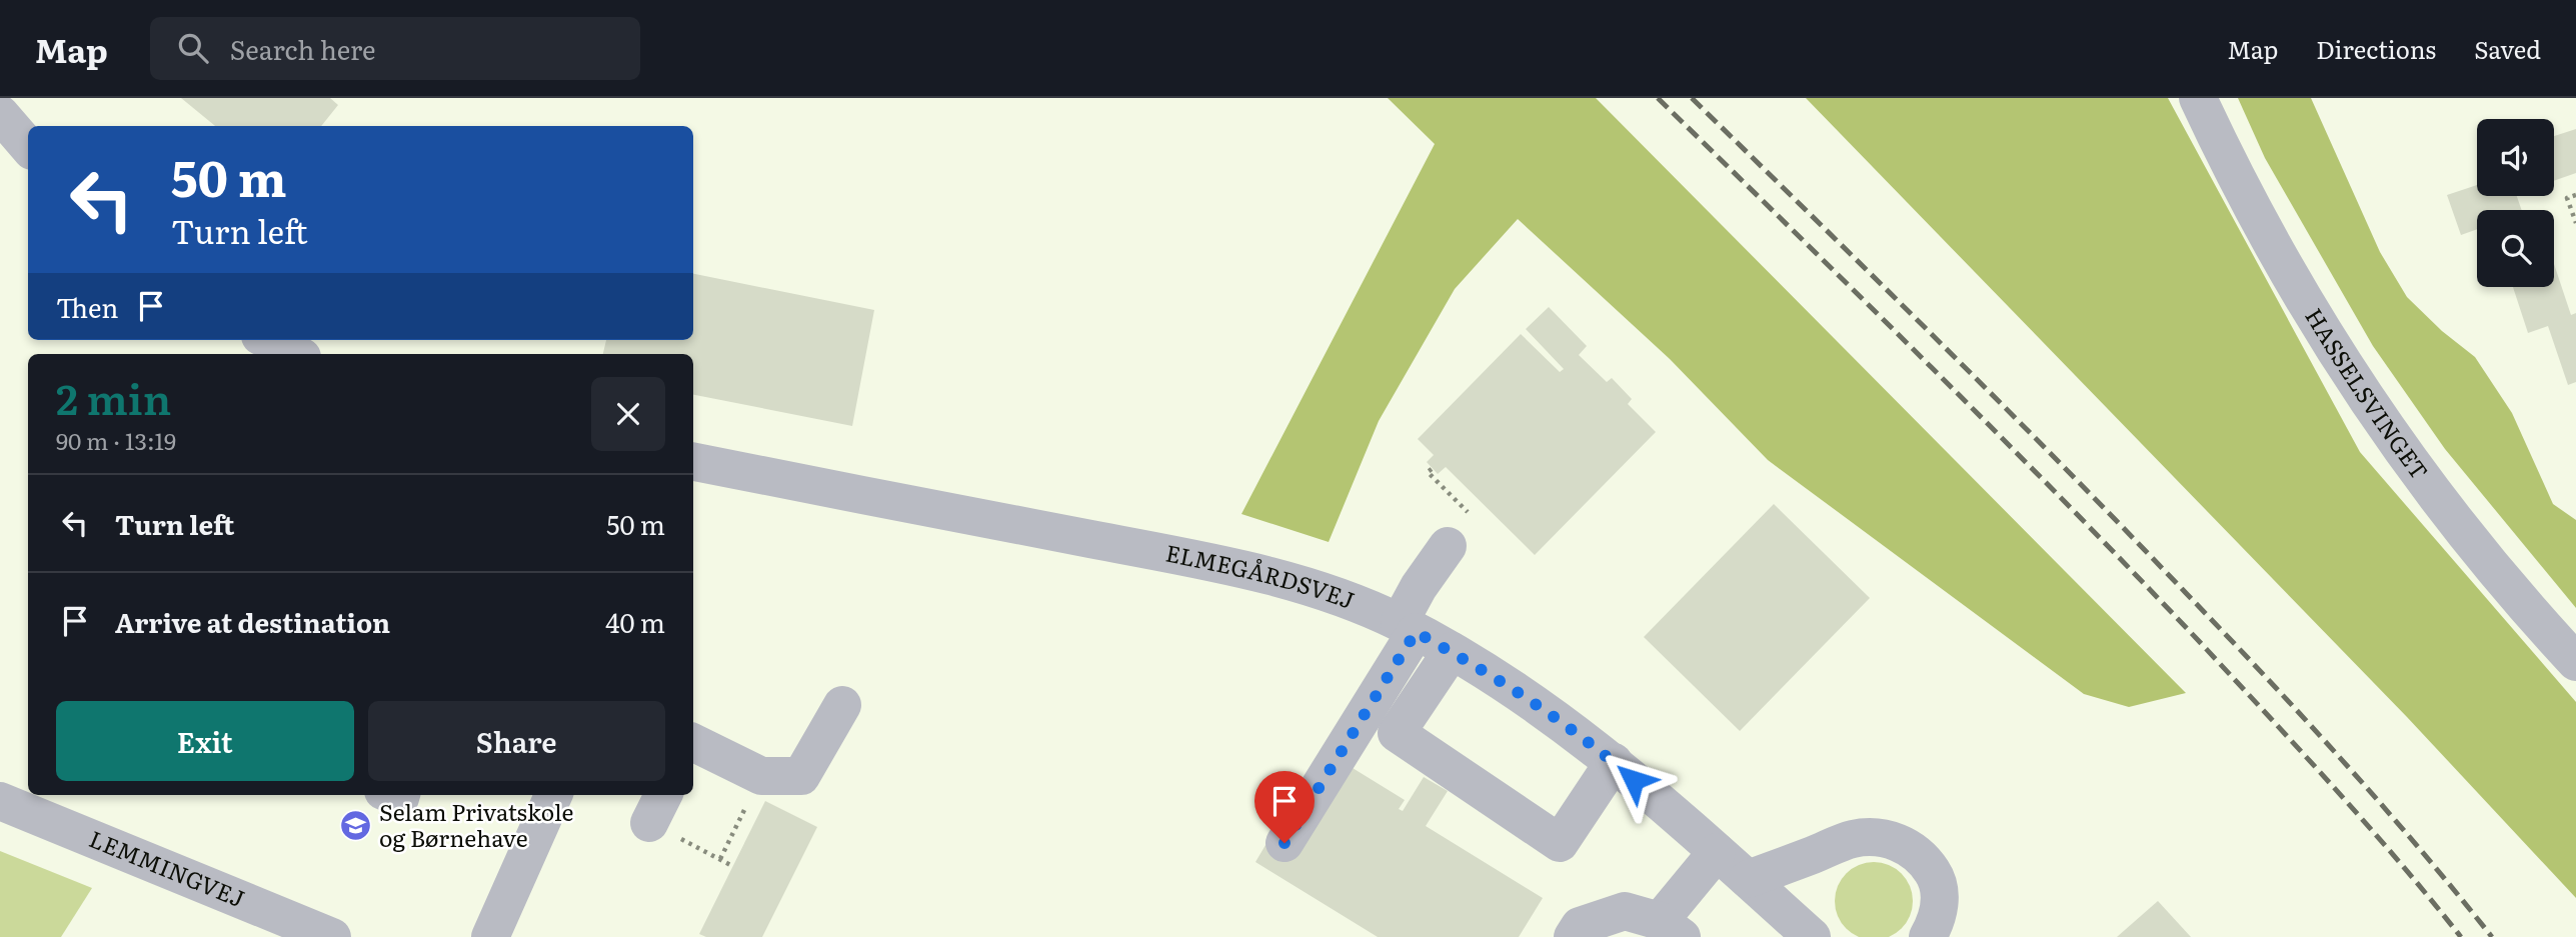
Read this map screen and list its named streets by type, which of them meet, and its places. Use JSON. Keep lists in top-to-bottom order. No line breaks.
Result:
{"streets":{"street":["HASSELSVINGET","ELMEGÅRDSVEJ","LEMMINGVEJ"]},"places":{"school or university":["Selam Privatskole og Børnehave"]},"page":{"header":"Map","search":"Search here","nav":["Map","Directions","Saved"],"turn":["50 m","Turn left"],"then":"Then","heading":["2 min","90 m · 13:19"],"list":[{"name":"Turn left","value":"50 m"},{"name":"Arrive at destination","value":"40 m"}],"buttons":["Exit","Share"]}}
